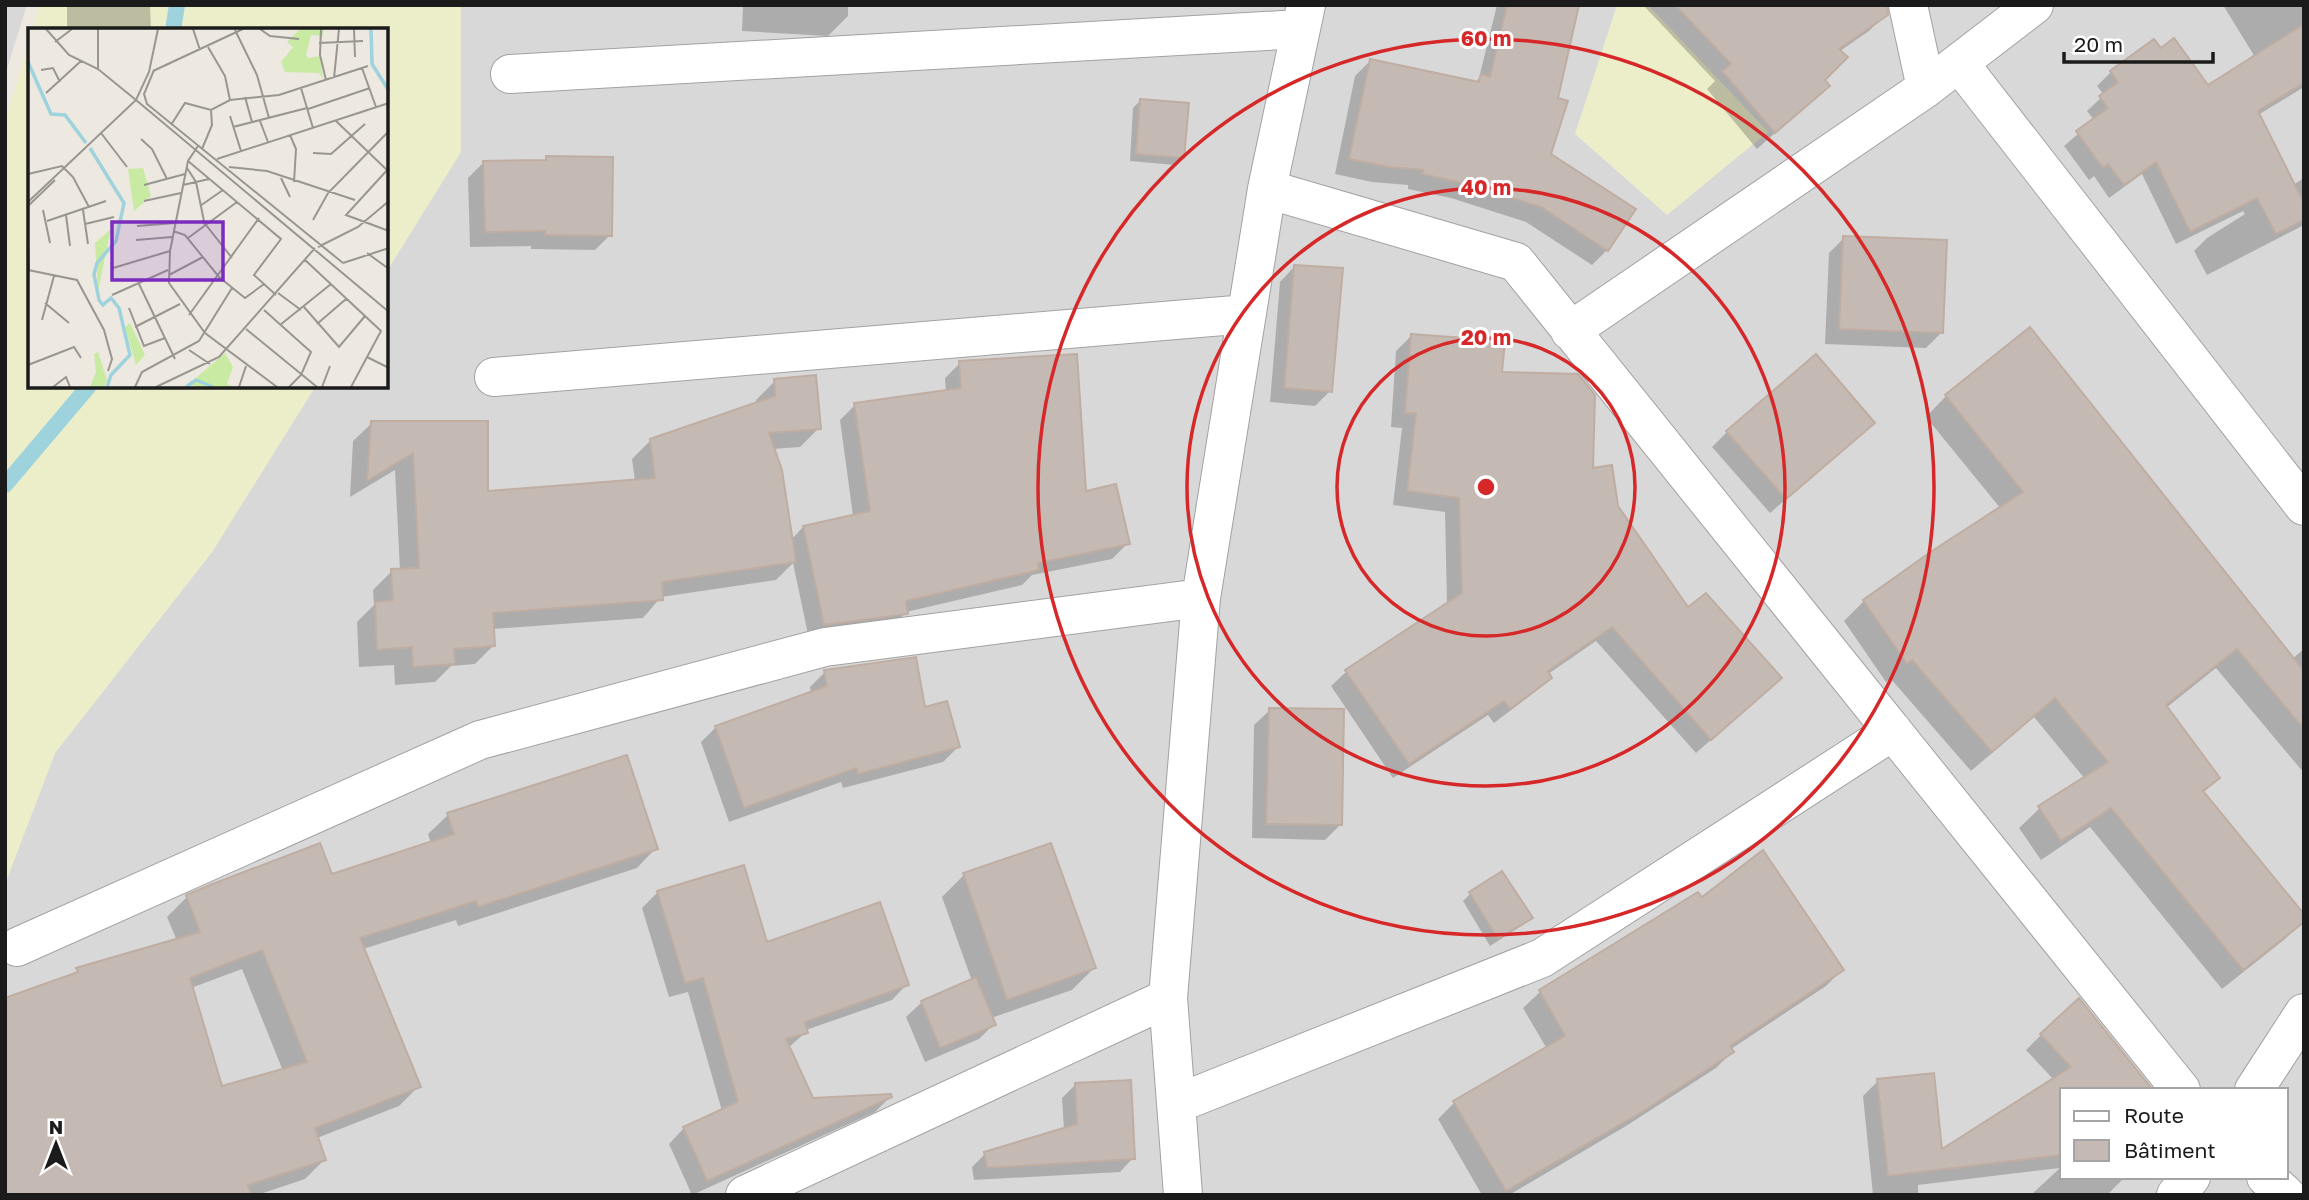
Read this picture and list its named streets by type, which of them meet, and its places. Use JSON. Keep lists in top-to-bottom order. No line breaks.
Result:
{"legend":["Route","Bâtiment"],"scale_bar":"20 m","north":"top","rings":["60 m","40 m","20 m"]}
